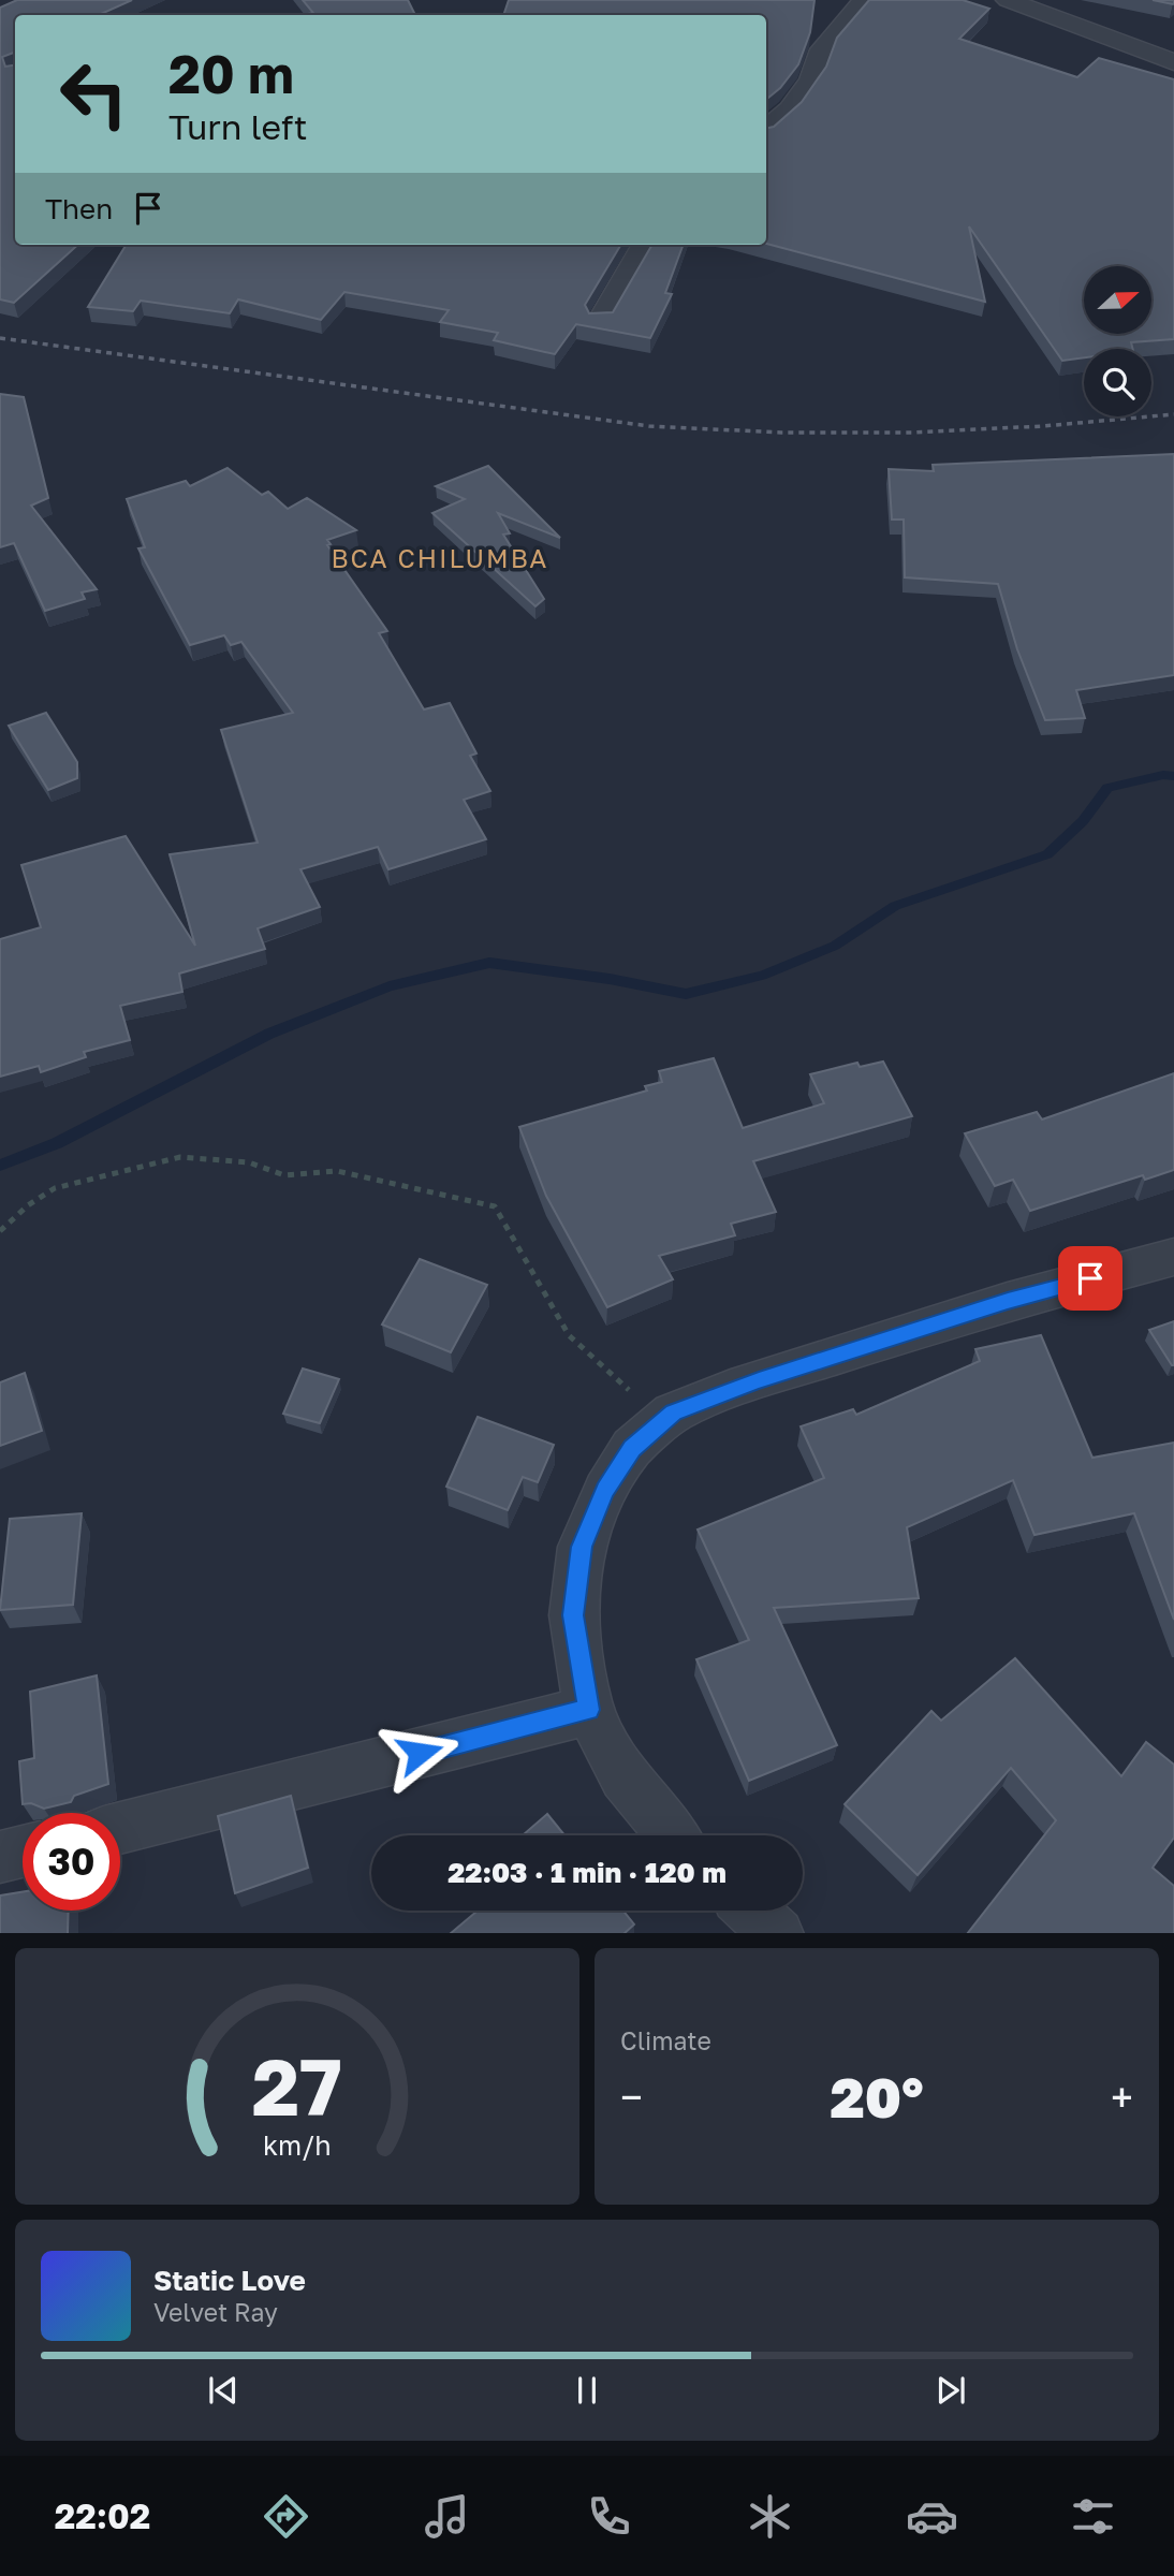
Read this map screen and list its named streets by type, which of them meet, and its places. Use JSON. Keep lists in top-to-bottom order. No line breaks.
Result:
{"districts":["BCA CHILUMBA"],"north":"right","page":{"turn":["20 m","Turn left"],"then":"Then","limit":"30","trip":"22:03 · 1 min · 120 m","tile":"Climate","heat":["−","20°","+"],"song":["Static Love","Velvet Ray"],"tabs":"22:02","gauge":["27","km/h"]}}
